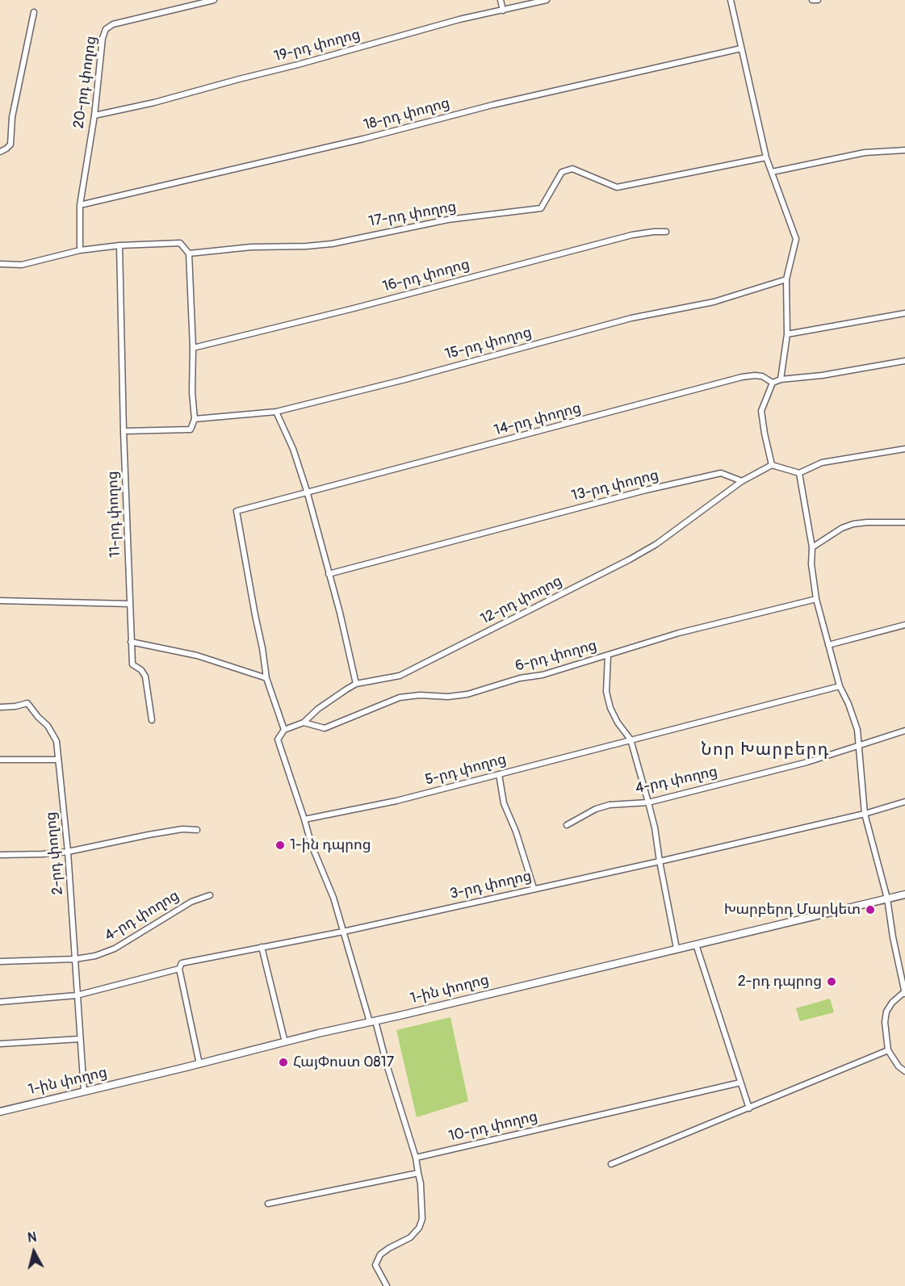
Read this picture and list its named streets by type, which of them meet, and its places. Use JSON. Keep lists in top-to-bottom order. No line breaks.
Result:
{"streets":{"main road":["1-ին փողոց"],"street":["19-րդ փողոց","20-րդ փողոց","18-րդ փողոց","17-րդ փողոց","16-րդ փողոց","15-րդ փողոց","14-րդ փողոց","13-րդ փողոց","11-րդ փողոց","12-րդ փողոց","6-րդ փողոց","5-րդ փողոց","4-րդ փողոց","2-րդ փողոց","3-րդ փողոց","10-րդ փողոց"]},"crossings":[["19-րդ փողոց","20-րդ փողոց"],["20-րդ փողոց","18-րդ փողոց"],["13-րդ փողոց","12-րդ փողոց"],["12-րդ փողոց","6-րդ փողոց"],["4-րդ փողոց","2-րդ փողոց"],["2-րդ փողոց","1-ին փողոց"]],"districts":["Նոր Խարբերդ"],"places":["1-ին դպրոց","Խարբերդ Մարկետ","2-րդ դպրոց","ՀայՓոստ 0817"],"north":"top"}
